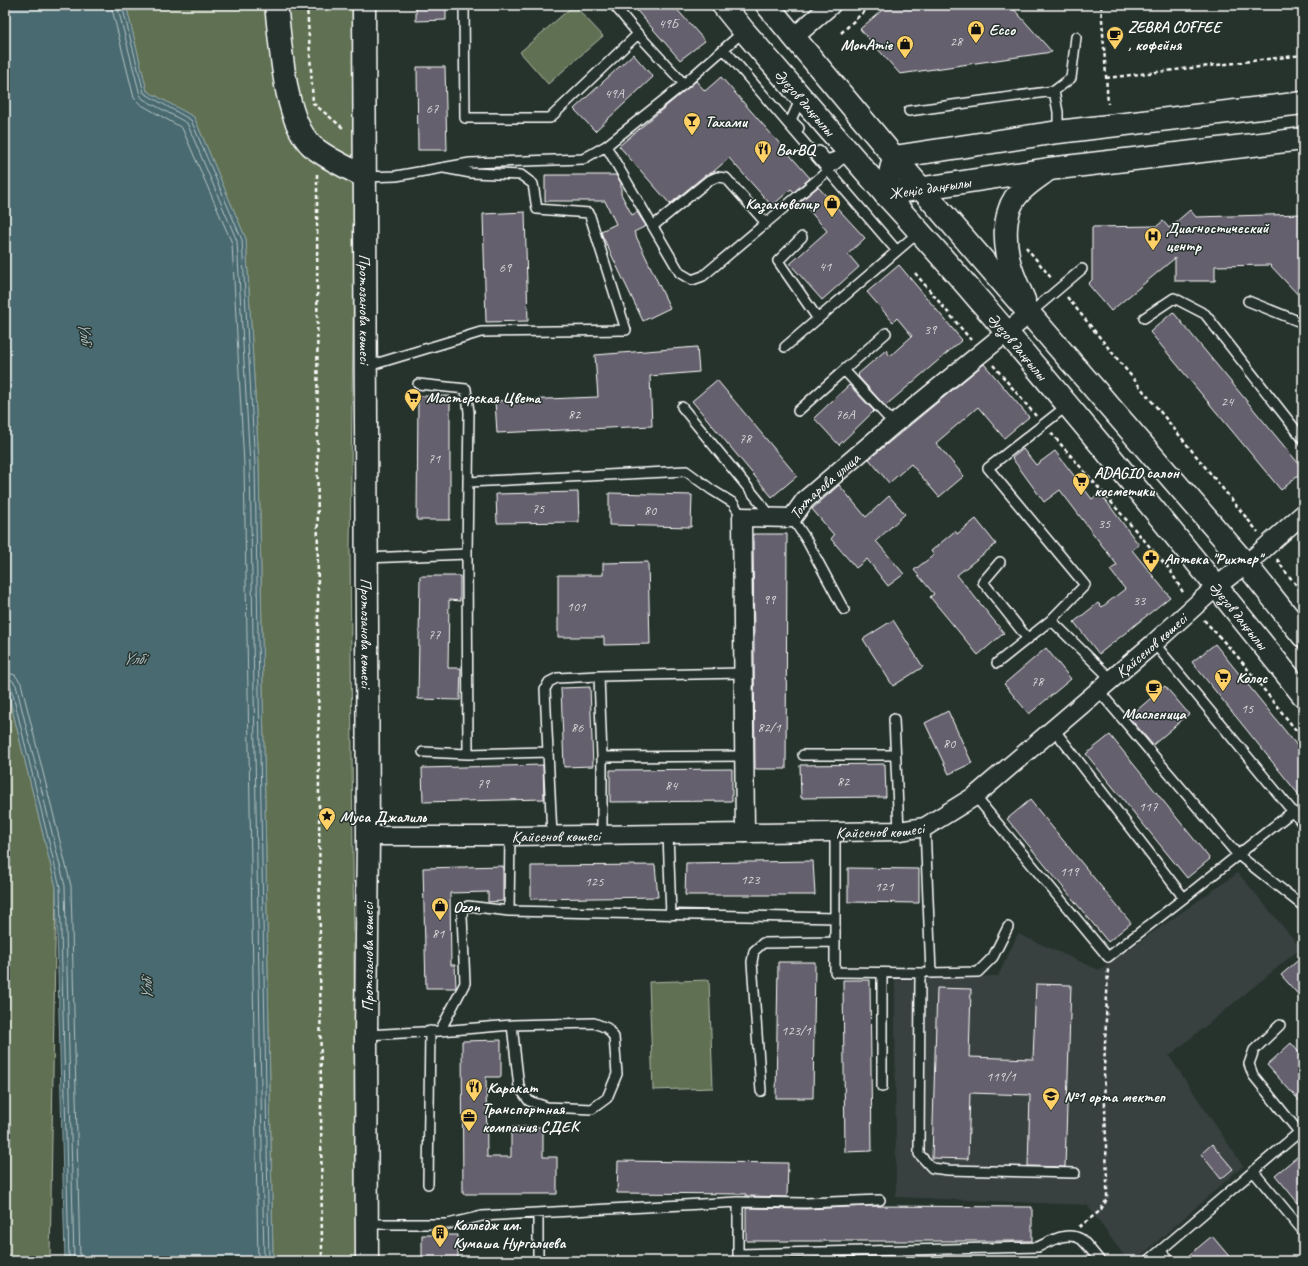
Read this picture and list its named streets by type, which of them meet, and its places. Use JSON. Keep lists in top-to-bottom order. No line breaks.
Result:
{"streets":{"main road":["Әуезов даңғылы","Жеңіс даңғылы","Протозанова көшесі"],"street":["Тохтарова улица","Қайсенов көшесі"]},"crossings":[["Әуезов даңғылы","Жеңіс даңғылы"],["Әуезов даңғылы","Тохтарова улица"],["Әуезов даңғылы","Қайсенов көшесі"],["Протозанова көшесі","Қайсенов көшесі"]],"water":["Үлбі"],"places":{"shop":["Ecco","MonAmie","Казахювелир","Ozon"],"cafe":["ZEBRA COFFEE , кофейня","Масленица"],"bar":["Тахами"],"restaurant":["BarBQ","Каракат"],"hospital":["Диагностический центр"],"supermarket":["Мастерская Цвета","ADAGIO салон косметики","Колос"],"pharmacy":["Аптека \"Рихтер\""],"place":["Муса Джалиль"],"school or university":["№1 орта мектеп"],"office":["Транспортная компания СДЕК"],"building":["Колледж им. Кумаша Нургалиева"]},"house_numbers":["49Б","28","49А","67","41","69","39","24","82","76А","78","71","75","80","35","99","33","101","77","78","15","86","82/1","80","82","79","84","117","119","123","125","121","81","123/1","119/1"]}
